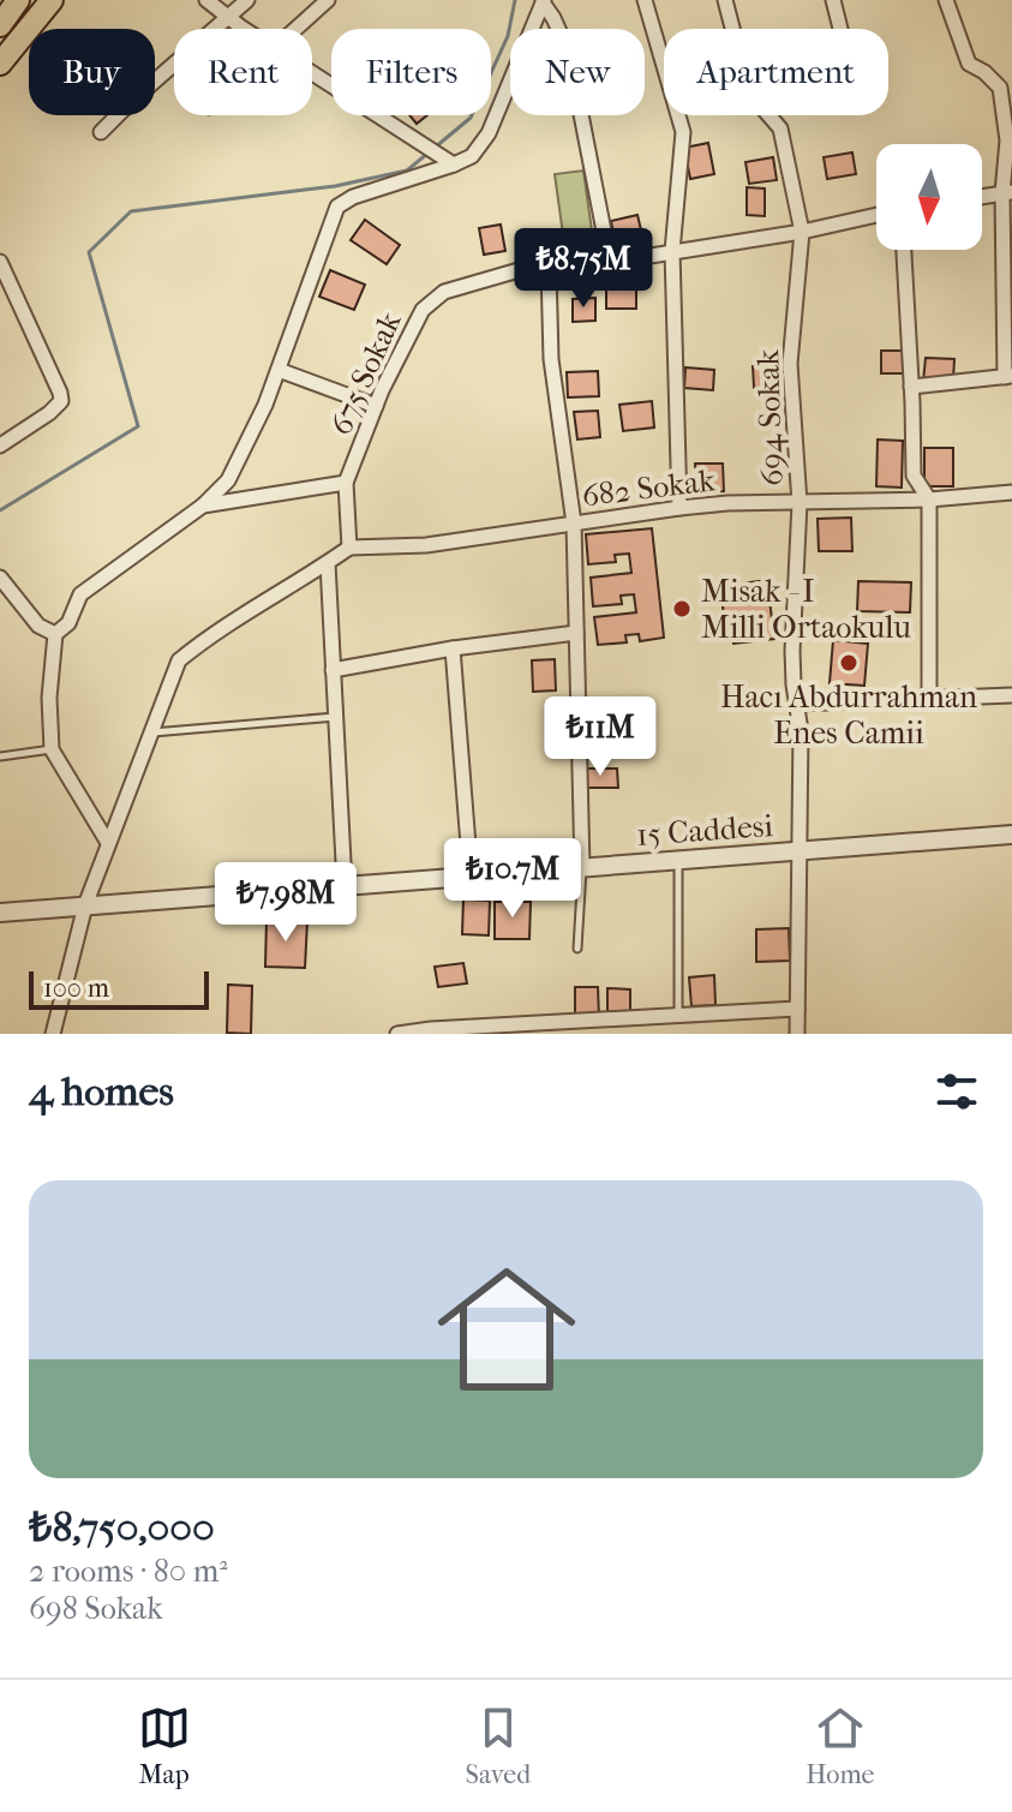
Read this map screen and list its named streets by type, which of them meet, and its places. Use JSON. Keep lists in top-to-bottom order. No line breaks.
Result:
{"streets":{"street":["675 Sokak","694 Sokak","682 Sokak","15 Caddesi"]},"crossings":[["675 Sokak","694 Sokak"],["694 Sokak","682 Sokak"],["694 Sokak","15 Caddesi"]],"places":["Misak - I Milli Ortaokulu","Hacı Abdurrahman Enes Camii"],"scale_bar":"100 m","north":"bottom","page":{"chip":["Buy","Rent","Filters","New","Apartment"],"price":["₺8.75M","₺11M","₺10.7M","₺7.98M"],"scale":"100 m","heading":"4 homes","list":[{"name":"₺8,750,000","note":"2 rooms · 80 m² · 698 Sokak"}],"tabs":["Map","Saved","Home"]}}
